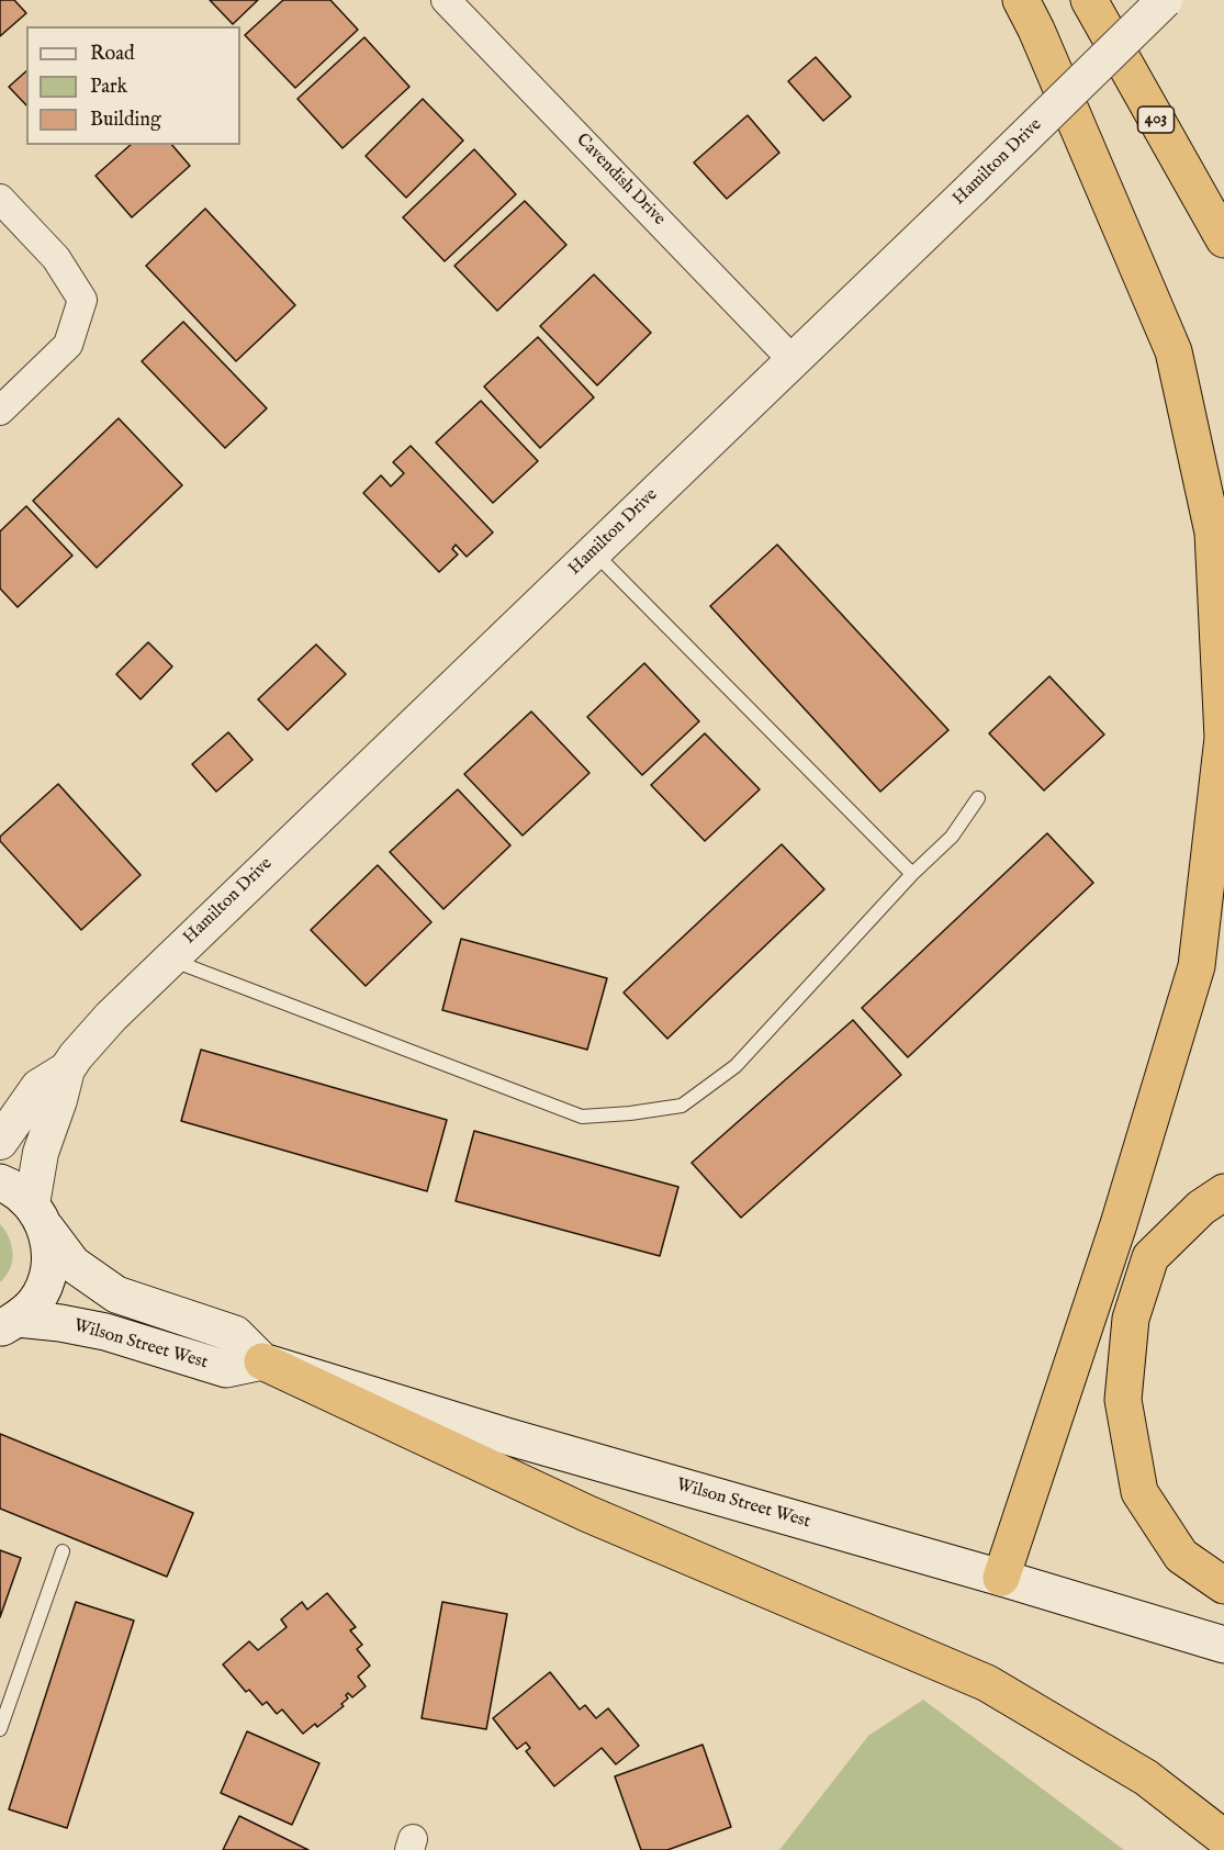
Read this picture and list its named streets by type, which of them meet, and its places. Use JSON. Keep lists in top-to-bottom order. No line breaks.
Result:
{"streets":{"highway":["403"],"main road":["Wilson Street West"],"street":["Hamilton Drive","Cavendish Drive"]},"crossings":[["Hamilton Drive","Cavendish Drive"],["Hamilton Drive","Wilson Street West"]],"legend":["Road","Park","Building"]}
